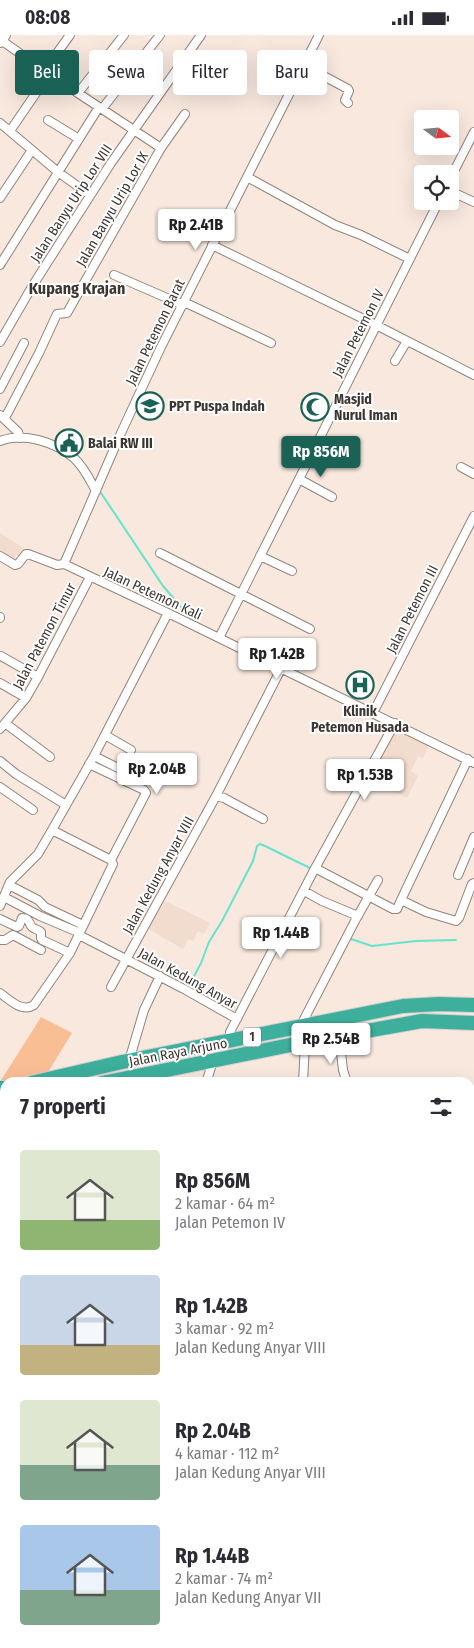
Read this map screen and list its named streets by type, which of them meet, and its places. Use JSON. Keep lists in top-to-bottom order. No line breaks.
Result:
{"streets":{"highway":["1","Jalan Raya Arjuno"],"street":["Jalan Banyu Urip Lor VIII","Jalan Banyu Urip Lor IX","Jalan Petemon Barat","Jalan Petemon IV","Jalan Petemon Kali","Jalan Petemon III","Jalan Patemon Timur","Jalan Kedung Anyar VIII","Jalan Kedung Anyar"]},"crossings":[["Jalan Petemon Barat","Jalan Petemon Kali"],["Jalan Petemon IV","Jalan Petemon Kali"],["Jalan Petemon Kali","Jalan Petemon III"],["Jalan Petemon Kali","Jalan Patemon Timur"],["Jalan Petemon Kali","Jalan Kedung Anyar VIII"],["Jalan Kedung Anyar VIII","Jalan Kedung Anyar"]],"districts":["Kupang Krajan"],"places":{"school or university":["PPT Puspa Indah"],"mosque":["Masjid Nurul Iman"],"public building":["Balai RW III"],"hospital":["Klinik Petemon Husada"]},"north":"right","page":{"status":"08:08","chip":["Beli","Sewa","Filter","Baru"],"price":["Rp 2.41B","Rp 856M","Rp 1.42B","Rp 2.04B","Rp 1.53B","Rp 1.44B","Rp 2.54B"],"heading":"7 properti","list":[{"name":"Rp 856M","note":"2 kamar · 64 m² · Jalan Petemon IV"},{"name":"Rp 1.42B","note":"3 kamar · 92 m² · Jalan Kedung Anyar VIII"},{"name":"Rp 2.04B","note":"4 kamar · 112 m² · Jalan Kedung Anyar VIII"},{"name":"Rp 1.44B","note":"2 kamar · 74 m² · Jalan Kedung Anyar VII"}]}}
